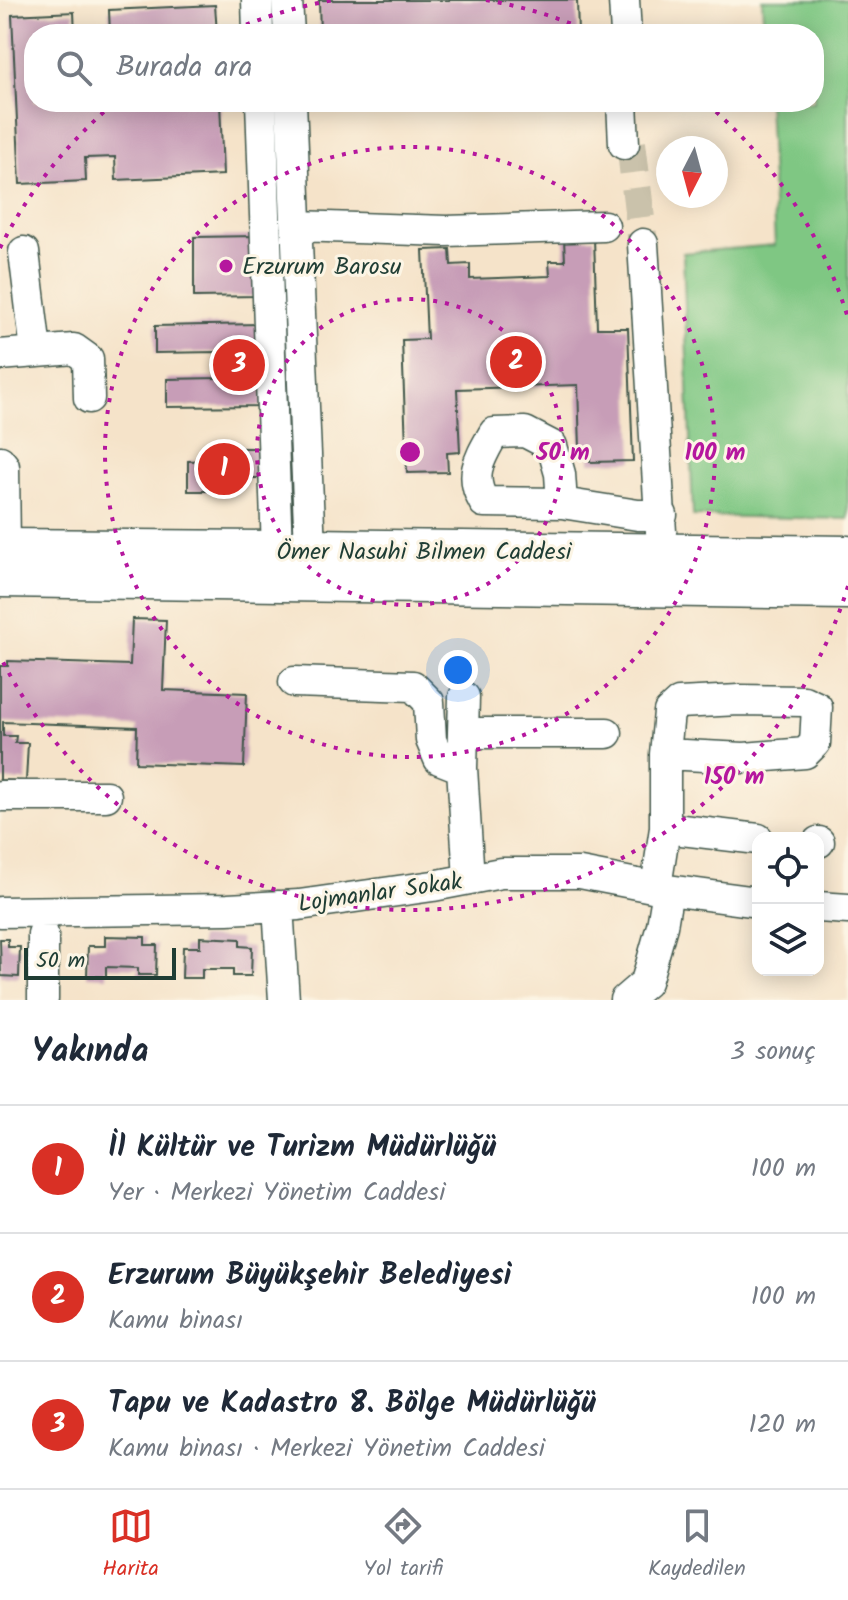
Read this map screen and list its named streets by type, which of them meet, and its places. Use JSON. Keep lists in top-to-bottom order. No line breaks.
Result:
{"streets":{"main road":["Ömer Nasuhi Bilmen Caddesi"],"street":["Lojmanlar Sokak"]},"places":["Erzurum Barosu"],"scale_bar":"50 m","north":"bottom","page":{"search":"Burada ara","pins":["2","3","1"],"scale":"50 m","heading":["Yakında","3 sonuç"],"list":[{"mark":"1","name":"İl Kültür ve Turizm Müdürlüğü","note":"Yer · Merkezi Yönetim Caddesi","value":"100 m"},{"mark":"2","name":"Erzurum Büyükşehir Belediyesi","note":"Kamu binası","value":"100 m"},{"mark":"3","name":"Tapu ve Kadastro 8. Bölge Müdürlüğü","note":"Kamu binası · Merkezi Yönetim Caddesi","value":"120 m"}],"nav":["Harita","Yol tarifi","Kaydedilen"]},"rings":["50 m","100 m","150 m"]}
